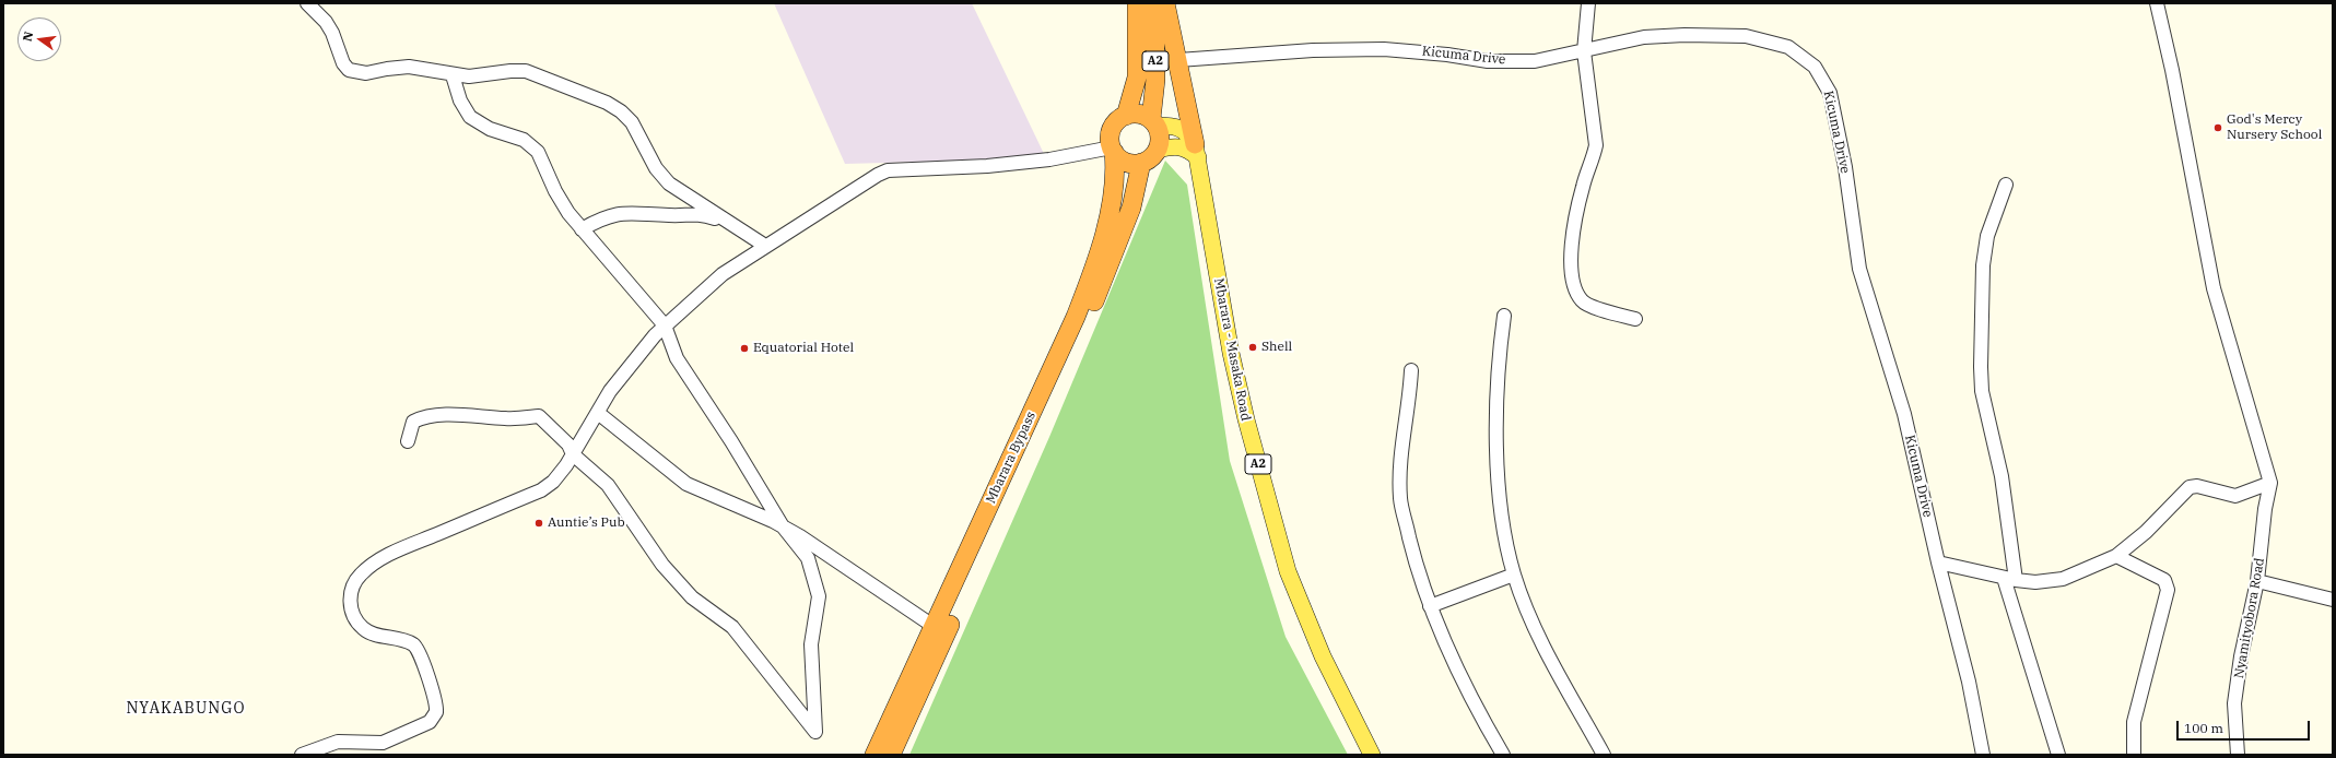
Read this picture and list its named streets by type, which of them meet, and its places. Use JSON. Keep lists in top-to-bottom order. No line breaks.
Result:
{"streets":{"highway":["A2","Mbarara Bypass"],"main road":["Mbarara - Masaka Road"],"street":["Kicuma Drive","Nyamityobora Road"]},"crossings":[["Kicuma Drive","A2"],["A2","Mbarara - Masaka Road"],["A2","Mbarara Bypass"]],"districts":["NYAKABUNGO"],"places":["God's Mercy Nursery School","Shell","Equatorial Hotel","Auntie’s Pub"],"scale_bar":"100 m","north":"left"}
